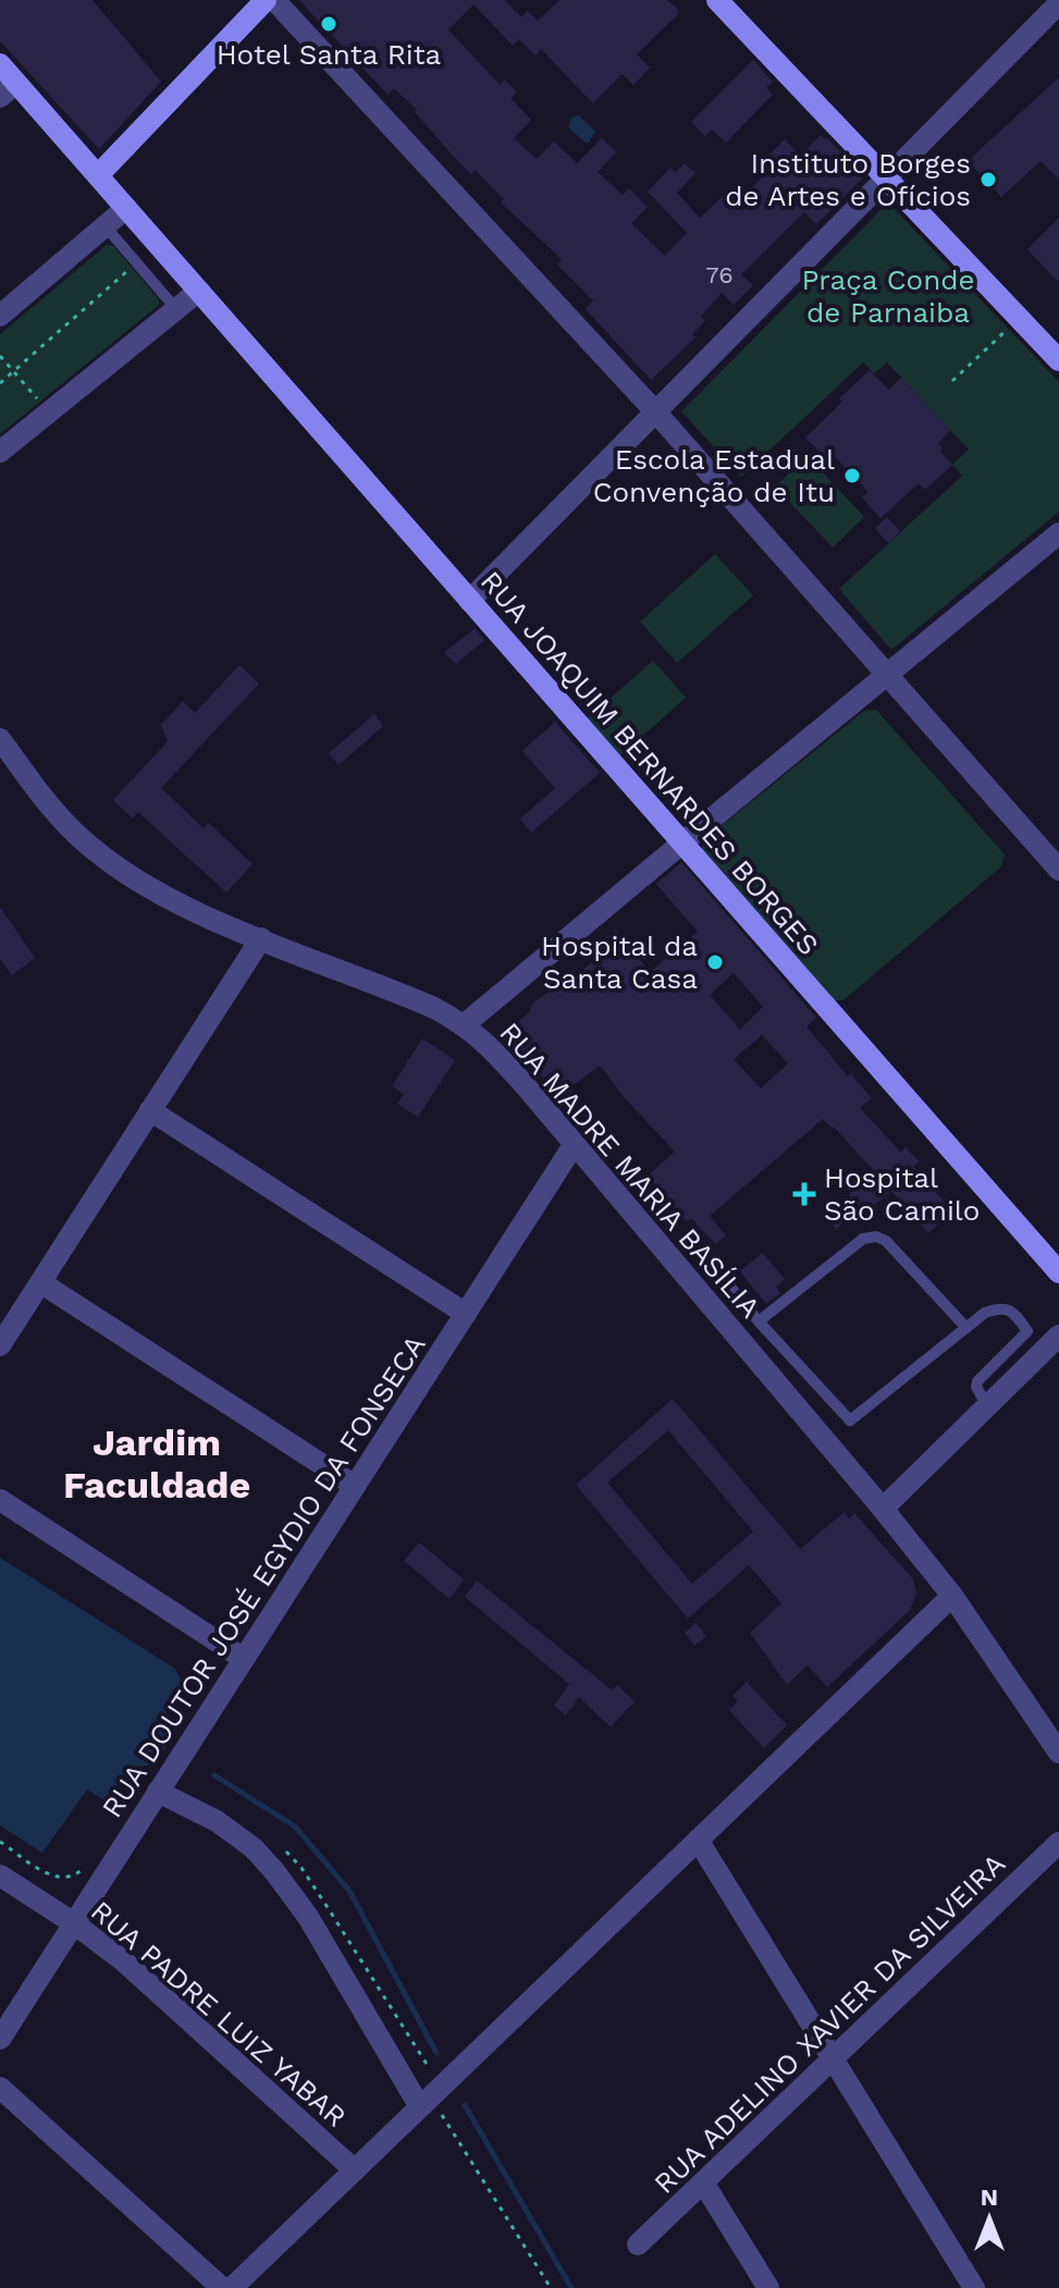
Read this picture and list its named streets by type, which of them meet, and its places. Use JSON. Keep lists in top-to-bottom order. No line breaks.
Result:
{"streets":{"main road":["RUA JOAQUIM BERNARDES BORGES"],"street":["RUA MADRE MARIA BASÍLIA","RUA DOUTOR JOSÉ EGYDIO DA FONSECA","RUA PADRE LUIZ YABAR","RUA ADELINO XAVIER DA SILVEIRA"]},"crossings":[["RUA MADRE MARIA BASÍLIA","RUA DOUTOR JOSÉ EGYDIO DA FONSECA"],["RUA DOUTOR JOSÉ EGYDIO DA FONSECA","RUA PADRE LUIZ YABAR"]],"districts":["Jardim Faculdade"],"parks":["Praça Conde de Parnaiba"],"places":{"other":["Hotel Santa Rita","Instituto Borges de Artes e Ofícios","Escola Estadual Convenção de Itu","Hospital da Santa Casa"],"health":["Hospital São Camilo"]},"house_numbers":["76"],"north":"top"}
